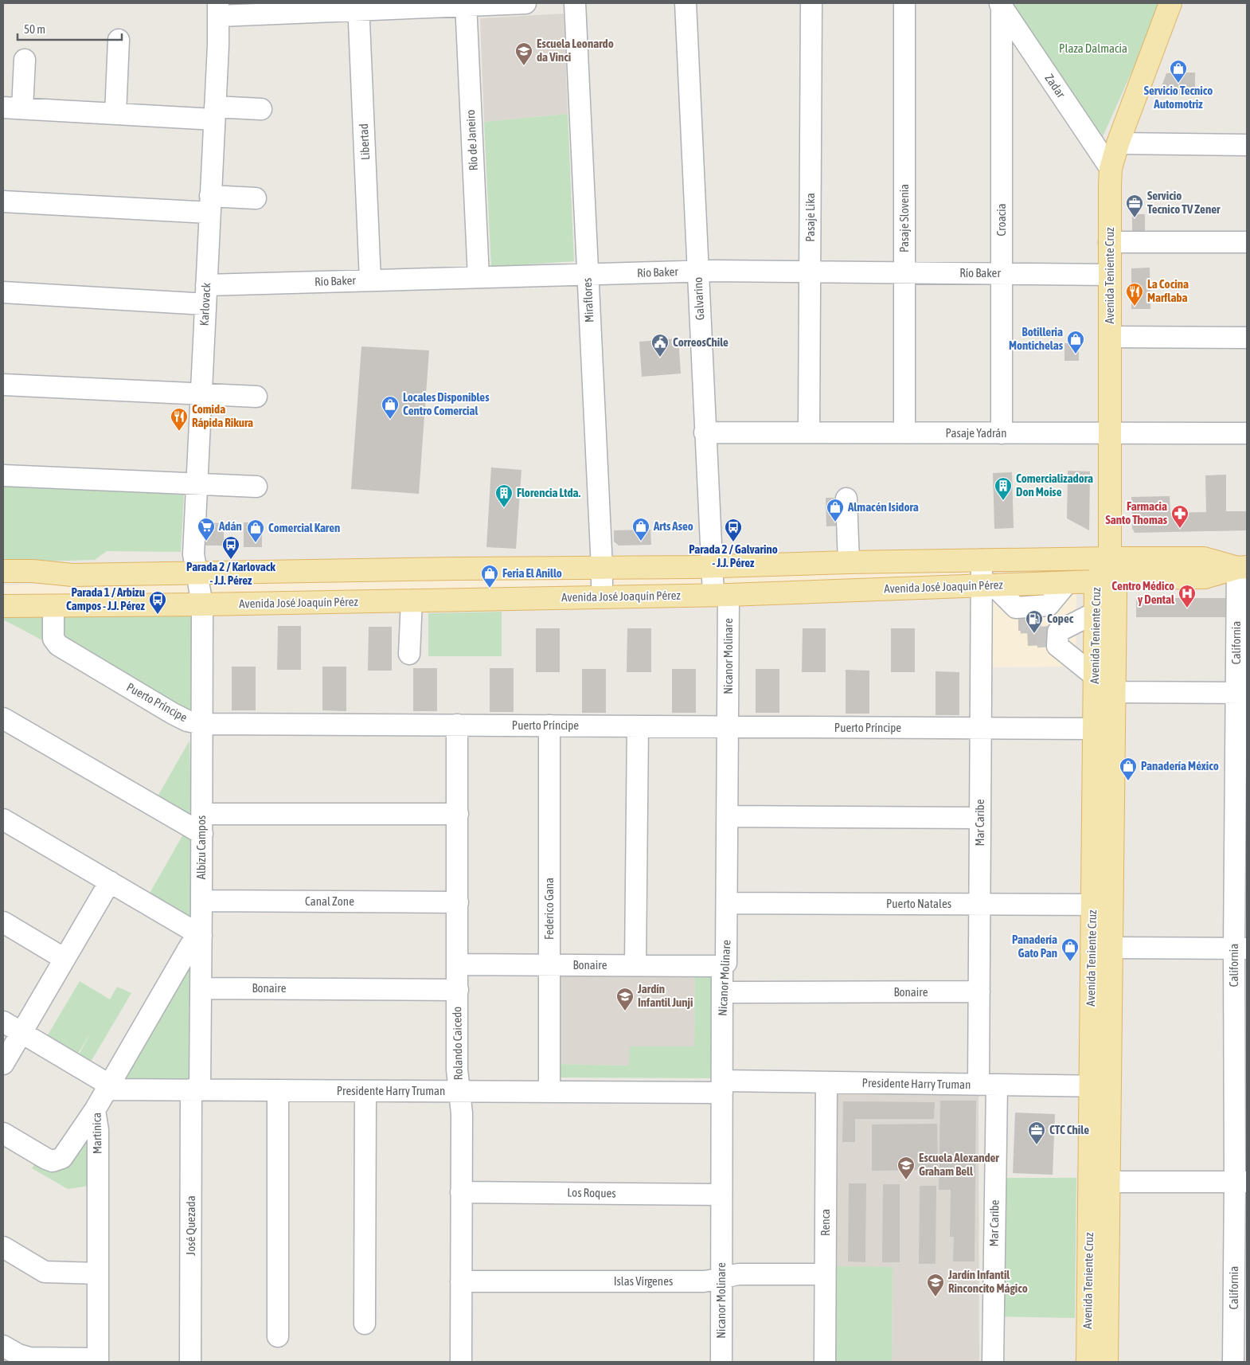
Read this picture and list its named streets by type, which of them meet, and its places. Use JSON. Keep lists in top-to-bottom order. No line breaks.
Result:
{"streets":{"main road":["Avenida Teniente Cruz","Avenida José Joaquín Pérez"],"street":["Zadar","Río de Janeiro","Libertad","Pasaje Lika","Pasaje Slovenia","Croacia","Río Baker","Galvarino","Miraflores","Karlovack","Pasaje Yadrán","California","Nicanor Molinare","Puerto Príncipe","Mar Caribe","Albizu Campos","Canal Zone","Puerto Natales","Federico Gana","Bonaire","Rolando Caicedo","Presidente Harry Truman","Martinica","Los Roques","Renca","José Quezada","Islas Vírgenes"]},"crossings":[["Zadar","Croacia"],["Zadar","Avenida Teniente Cruz"],["Río de Janeiro","Río Baker"],["Libertad","Río Baker"],["Pasaje Lika","Río Baker"],["Pasaje Lika","Pasaje Yadrán"],["Pasaje Slovenia","Río Baker"],["Pasaje Slovenia","Pasaje Yadrán"],["Croacia","Río Baker"],["Croacia","Pasaje Yadrán"],["Río Baker","Avenida Teniente Cruz"],["Río Baker","Galvarino"],["Río Baker","Miraflores"],["Río Baker","Karlovack"],["Avenida Teniente Cruz","Pasaje Yadrán"],["Avenida Teniente Cruz","Avenida José Joaquín Pérez"],["Avenida Teniente Cruz","Puerto Príncipe"],["Avenida Teniente Cruz","Puerto Natales"],["Avenida Teniente Cruz","Presidente Harry Truman"],["Galvarino","Pasaje Yadrán"],["Galvarino","Avenida José Joaquín Pérez"],["Galvarino","Nicanor Molinare"],["Miraflores","Avenida José Joaquín Pérez"],["Karlovack","Avenida José Joaquín Pérez"],["Karlovack","Albizu Campos"],["Avenida José Joaquín Pérez","California"],["Avenida José Joaquín Pérez","Nicanor Molinare"],["Avenida José Joaquín Pérez","Puerto Príncipe"],["Avenida José Joaquín Pérez","Mar Caribe"],["Avenida José Joaquín Pérez","Albizu Campos"],["Nicanor Molinare","Puerto Príncipe"],["Nicanor Molinare","Puerto Natales"],["Nicanor Molinare","Bonaire"],["Nicanor Molinare","Presidente Harry Truman"],["Nicanor Molinare","Los Roques"],["Nicanor Molinare","Islas Vírgenes"],["Puerto Príncipe","Mar Caribe"],["Puerto Príncipe","Albizu Campos"],["Puerto Príncipe","Federico Gana"],["Puerto Príncipe","Rolando Caicedo"],["Mar Caribe","Puerto Natales"],["Mar Caribe","Bonaire"],["Mar Caribe","Presidente Harry Truman"],["Albizu Campos","Canal Zone"],["Albizu Campos","Bonaire"],["Albizu Campos","Presidente Harry Truman"],["Albizu Campos","Martinica"],["Albizu Campos","José Quezada"],["Canal Zone","Rolando Caicedo"],["Federico Gana","Bonaire"],["Federico Gana","Presidente Harry Truman"],["Bonaire","Rolando Caicedo"],["Rolando Caicedo","Presidente Harry Truman"],["Rolando Caicedo","Los Roques"],["Rolando Caicedo","Islas Vírgenes"],["Presidente Harry Truman","Martinica"],["Presidente Harry Truman","Renca"],["Presidente Harry Truman","José Quezada"],["Renca","Islas Vírgenes"]],"parks":["Plaza Dalmacia"],"places":{"school or university":["Escuela Leonardo da Vinci","Jardín Infantil Junji","Escuela Alexander Graham Bell","Jardín Infantil Rinconcito Mágico"],"shop":["Servicio Tecnico Automotriz","Botilleria Montichelas","Locales Disponibles Centro Comercial","Almacén Isidora","Arts Aseo","Comercial Karen","Feria El Anillo","Panadería México","Panadería Gato Pan"],"office":["Servicio Tecnico TV Zener","CTC Chile"],"restaurant":["La Cocina Marflaba","Comida Rápida Rikura"],"public building":["CorreosChile"],"building":["Comercializadora Don Moise","Florencia Ltda."],"pharmacy":["Farmacia Santo Thomas"],"supermarket":["Adán"],"bus stop":["Parada 2 / Galvarino - J.J. Pérez","Parada 2 / Karlovack - J.J. Pérez","Parada 1 / Arbizu Campos - J.J. Pérez"],"hospital":["Centro Médico y Dental"],"fuel station":["Copec"]},"scale_bar":"50 m"}
